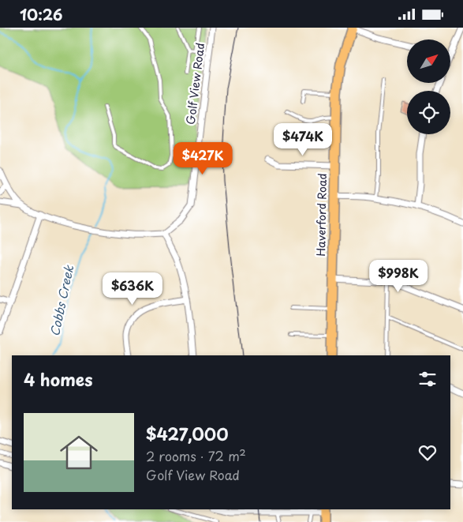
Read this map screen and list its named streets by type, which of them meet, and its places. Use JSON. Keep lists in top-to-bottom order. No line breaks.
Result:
{"streets":{"main road":["Haverford Road"],"street":["Golf View Road"]},"water":["Cobbs Creek"],"north":"top right","page":{"status":"10:26","price":["$474K","$427K","$998K","$636K"],"heading":"4 homes","list":[{"name":"$427,000","note":"2 rooms · 72 m² · Golf View Road"}]}}
